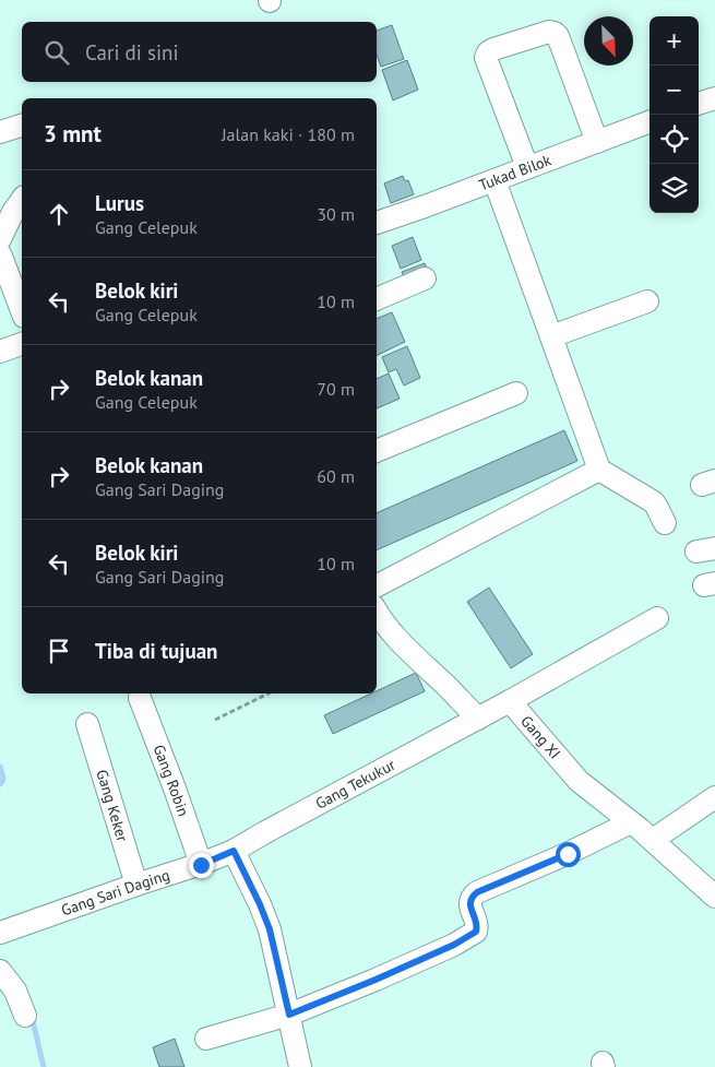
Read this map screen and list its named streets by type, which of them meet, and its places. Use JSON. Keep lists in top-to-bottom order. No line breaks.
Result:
{"streets":{"street":["Tukad Bilok","Gang XI","Gang Robin","Gang Tekukur","Gang Keker","Gang Sari Daging"]},"crossings":[["Gang XI","Gang Tekukur"],["Gang Robin","Gang Sari Daging"],["Gang Tekukur","Gang Sari Daging"],["Gang Keker","Gang Sari Daging"]],"north":"bottom right","page":{"map_buttons":["+","−"],"search":"Cari di sini","heading":["3 mnt","Jalan kaki · 180 m"],"list":[["Lurus","Gang Celepuk","30 m"],["Belok kiri","Gang Celepuk","10 m"],["Belok kanan","Gang Celepuk","70 m"],["Belok kanan","Gang Sari Daging","60 m"],["Belok kiri","Gang Sari Daging","10 m"],"Tiba di tujuan"]}}
